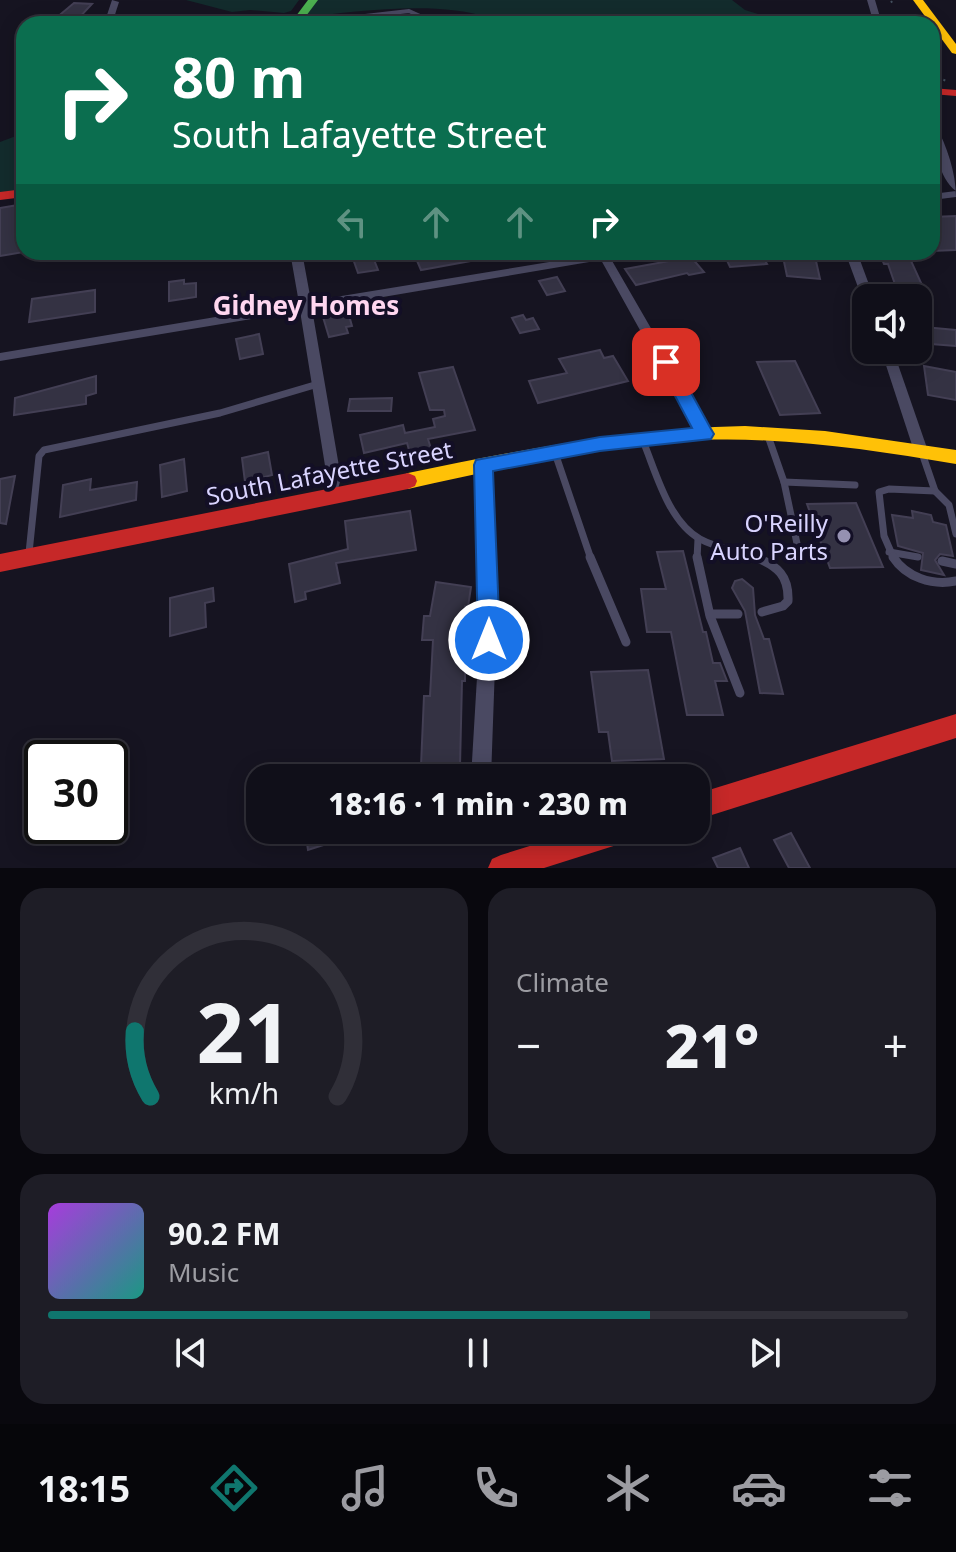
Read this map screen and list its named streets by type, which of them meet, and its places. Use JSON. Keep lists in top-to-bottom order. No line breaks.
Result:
{"streets":{"main road":["South Lafayette Street"]},"districts":["Gidney Homes"],"places":["O'Reilly Auto Parts"],"page":{"turn":["80 m","South Lafayette Street"],"limit":"30","trip":"18:16 · 1 min · 230 m","tile":"Climate","heat":["−","21°","+"],"song":["90.2 FM","Music"],"tabs":"18:15","gauge":["21","km/h"]}}
